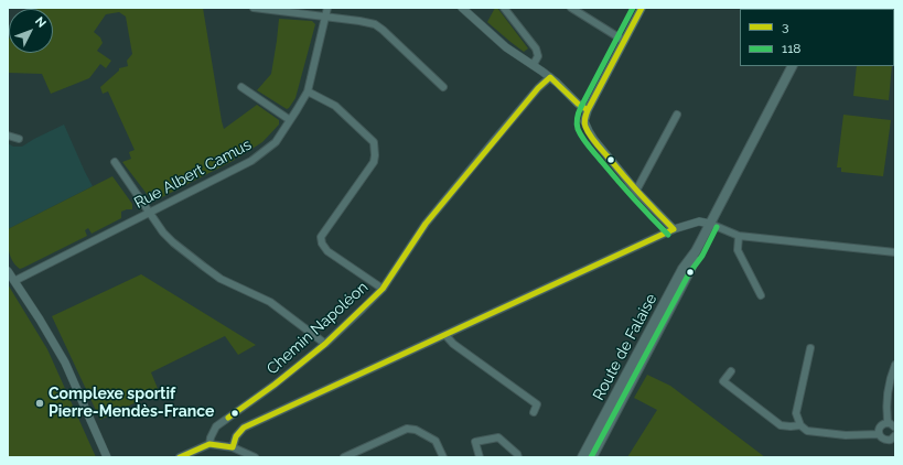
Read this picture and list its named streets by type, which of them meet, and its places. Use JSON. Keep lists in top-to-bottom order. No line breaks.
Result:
{"streets":{"main road":["Route de Falaise"],"street":["Rue Albert Camus","Chemin Napoléon"]},"places":["Complexe sportif Pierre-Mendès-France"],"lines":["transit line 3","transit line 118"],"legend":["3","118"],"north":"top right"}
